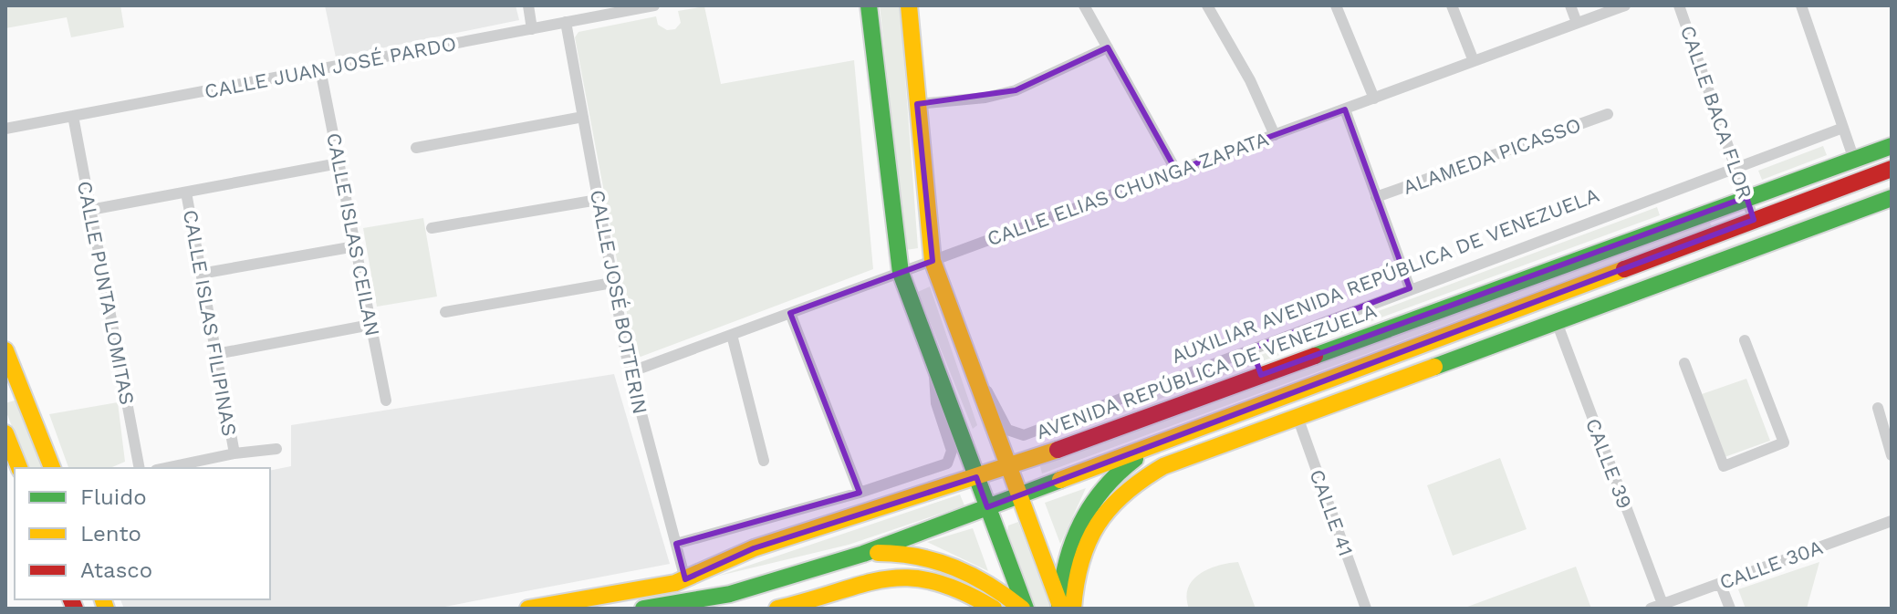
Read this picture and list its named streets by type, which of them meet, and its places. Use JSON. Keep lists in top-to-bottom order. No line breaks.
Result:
{"streets":{"main road":["AVENIDA REPÚBLICA DE VENEZUELA"],"street":["CALLE JUAN JOSÉ PARDO","CALLE BACA FLOR","ALAMEDA PICASSO","CALLE ELIAS CHUNGA ZAPATA","CALLE ISLAS CEILAN","AUXILIAR AVENIDA REPÚBLICA DE VENEZUELA","CALLE PUNTA LOMITAS","CALLE JOSÉ BOTTERIN","CALLE ISLAS FILIPINAS","CALLE 39","CALLE 41","CALLE 30A"]},"crossings":[["CALLE JUAN JOSÉ PARDO","CALLE ISLAS CEILAN"],["CALLE JUAN JOSÉ PARDO","CALLE PUNTA LOMITAS"],["CALLE JUAN JOSÉ PARDO","CALLE JOSÉ BOTTERIN"],["CALLE BACA FLOR","AUXILIAR AVENIDA REPÚBLICA DE VENEZUELA"],["CALLE BACA FLOR","AVENIDA REPÚBLICA DE VENEZUELA"],["CALLE ELIAS CHUNGA ZAPATA","CALLE JOSÉ BOTTERIN"],["CALLE JOSÉ BOTTERIN","AVENIDA REPÚBLICA DE VENEZUELA"],["CALLE 39","CALLE 30A"]],"legend":["Fluido","Lento","Atasco"]}
